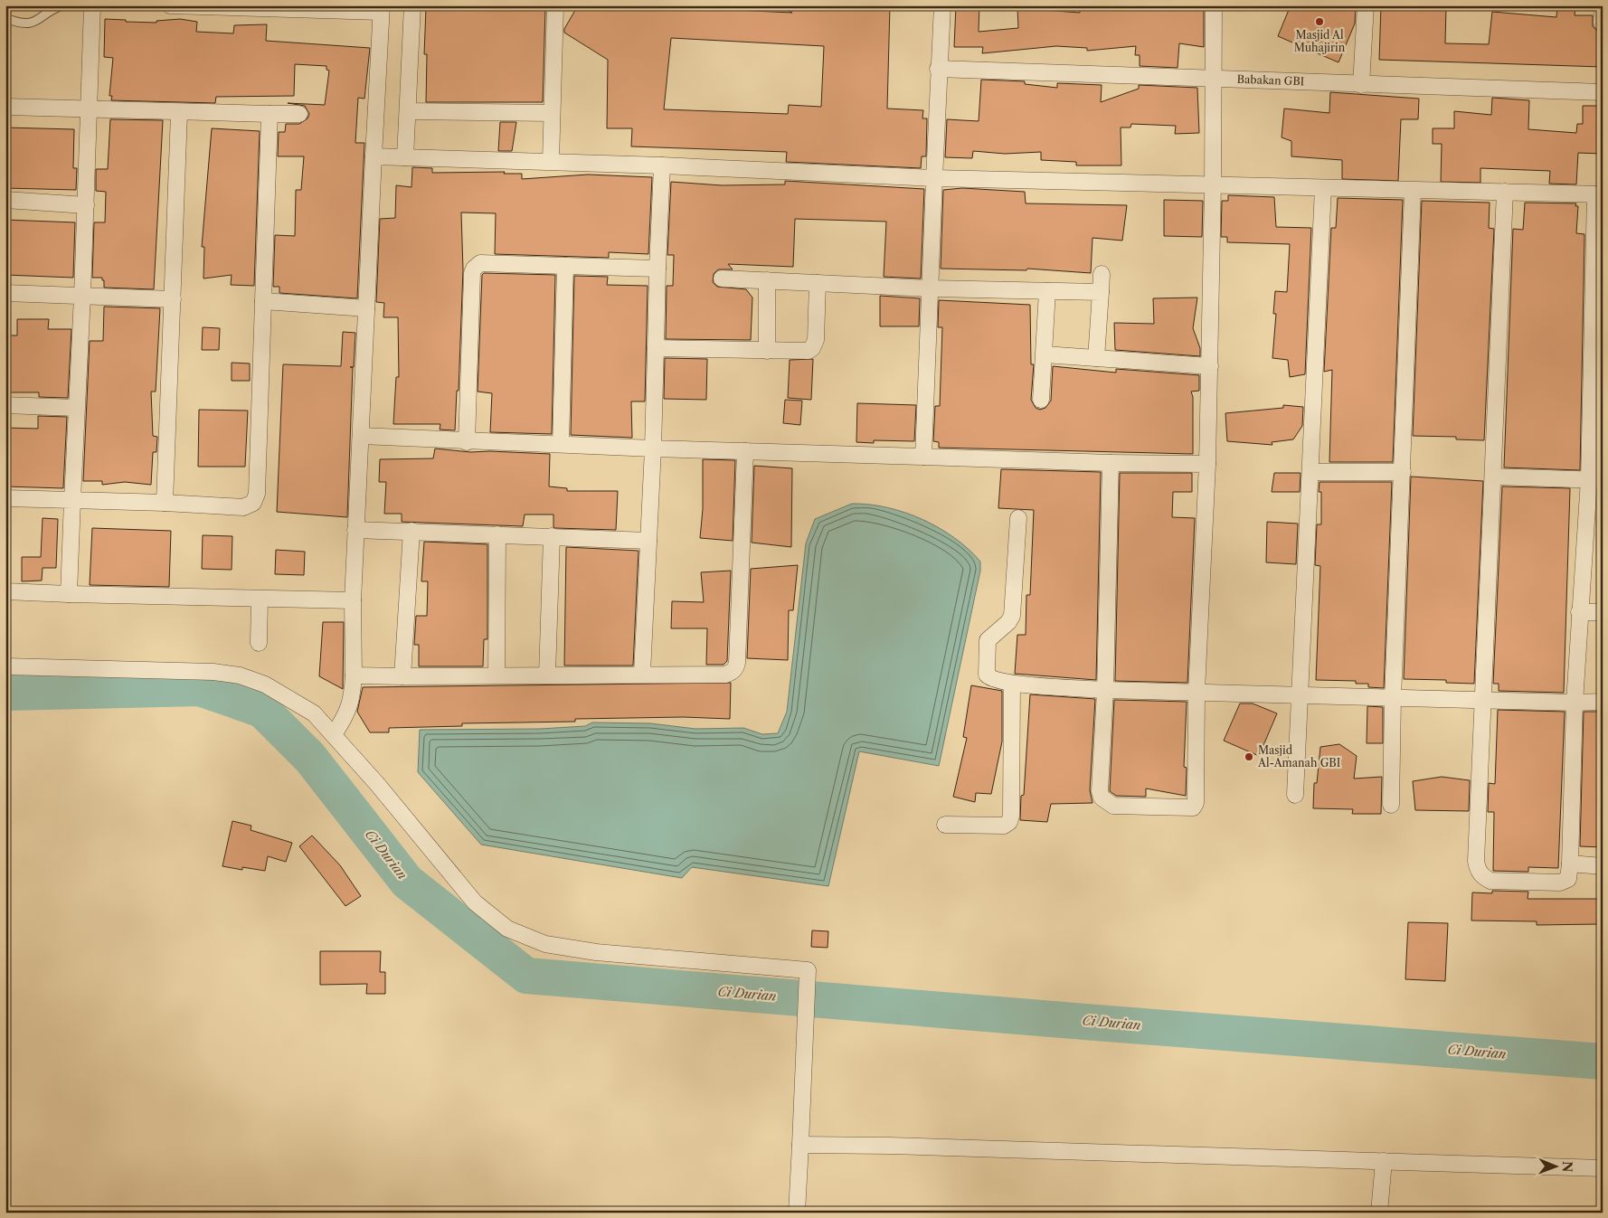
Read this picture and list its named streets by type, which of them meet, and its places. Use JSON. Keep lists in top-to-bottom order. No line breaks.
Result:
{"streets":{"street":["Babakan GBI"]},"water":["Ci Durian"],"places":["Masjid Al Muhajirin","Masjid Al-Amanah GBI"],"north":"right"}
